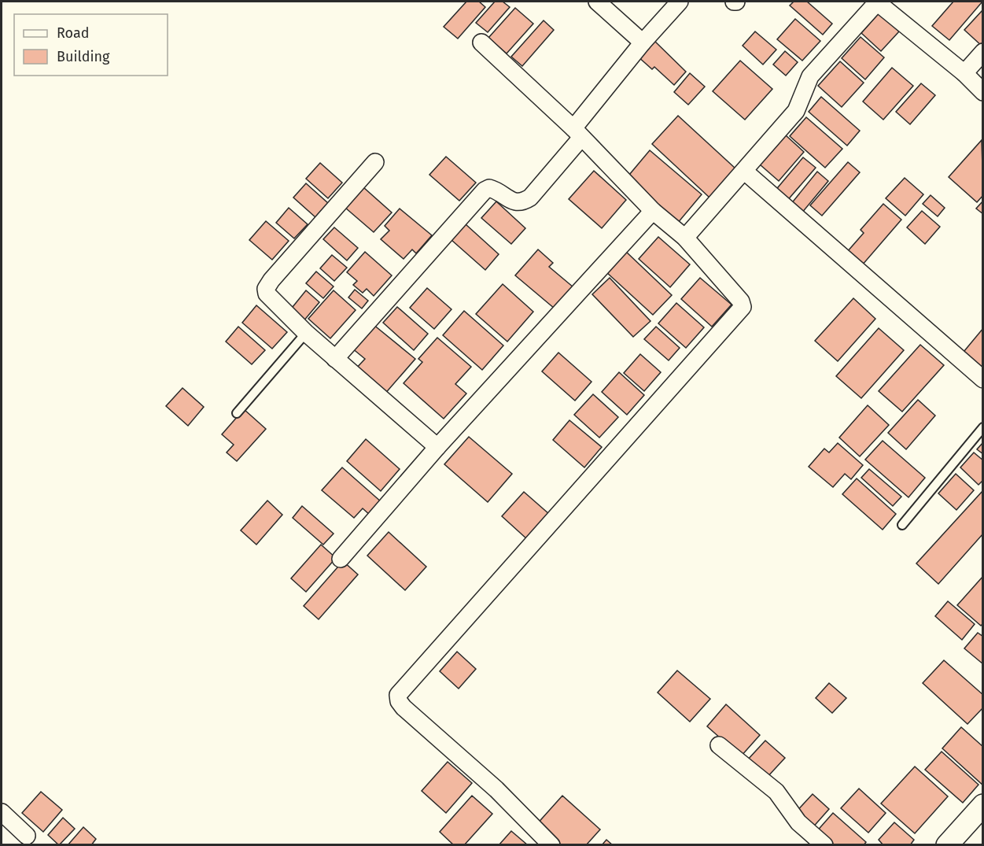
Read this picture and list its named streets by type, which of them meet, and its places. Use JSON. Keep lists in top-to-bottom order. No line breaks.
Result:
{"legend":["Road","Building"]}
